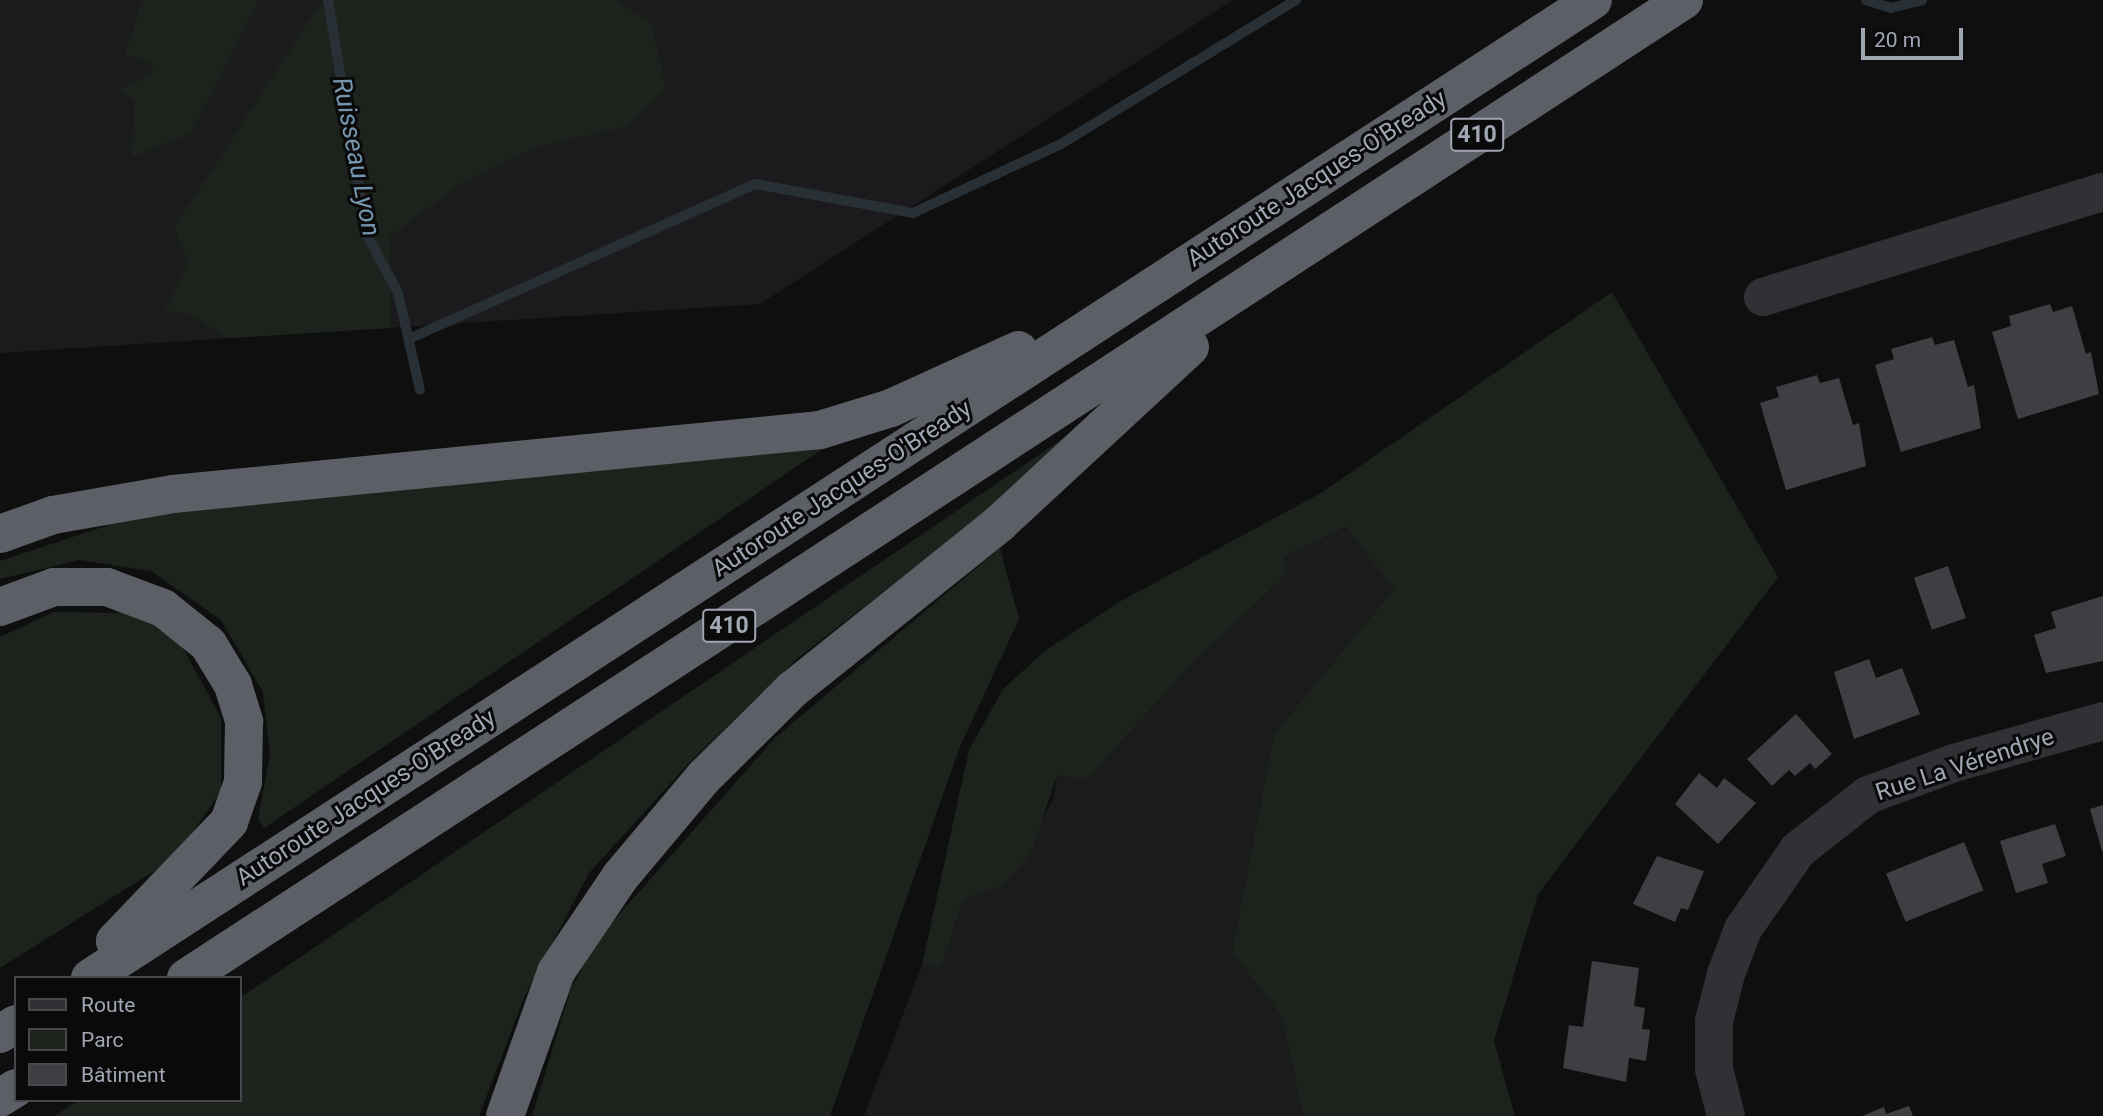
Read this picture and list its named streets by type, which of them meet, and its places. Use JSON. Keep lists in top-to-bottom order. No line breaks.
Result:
{"streets":{"highway":["410","Autoroute Jacques-O'Bready"],"street":["Rue La Vérendrye"]},"water":["Ruisseau Lyon"],"legend":["Route","Parc","Bâtiment"],"scale_bar":"20 m"}
